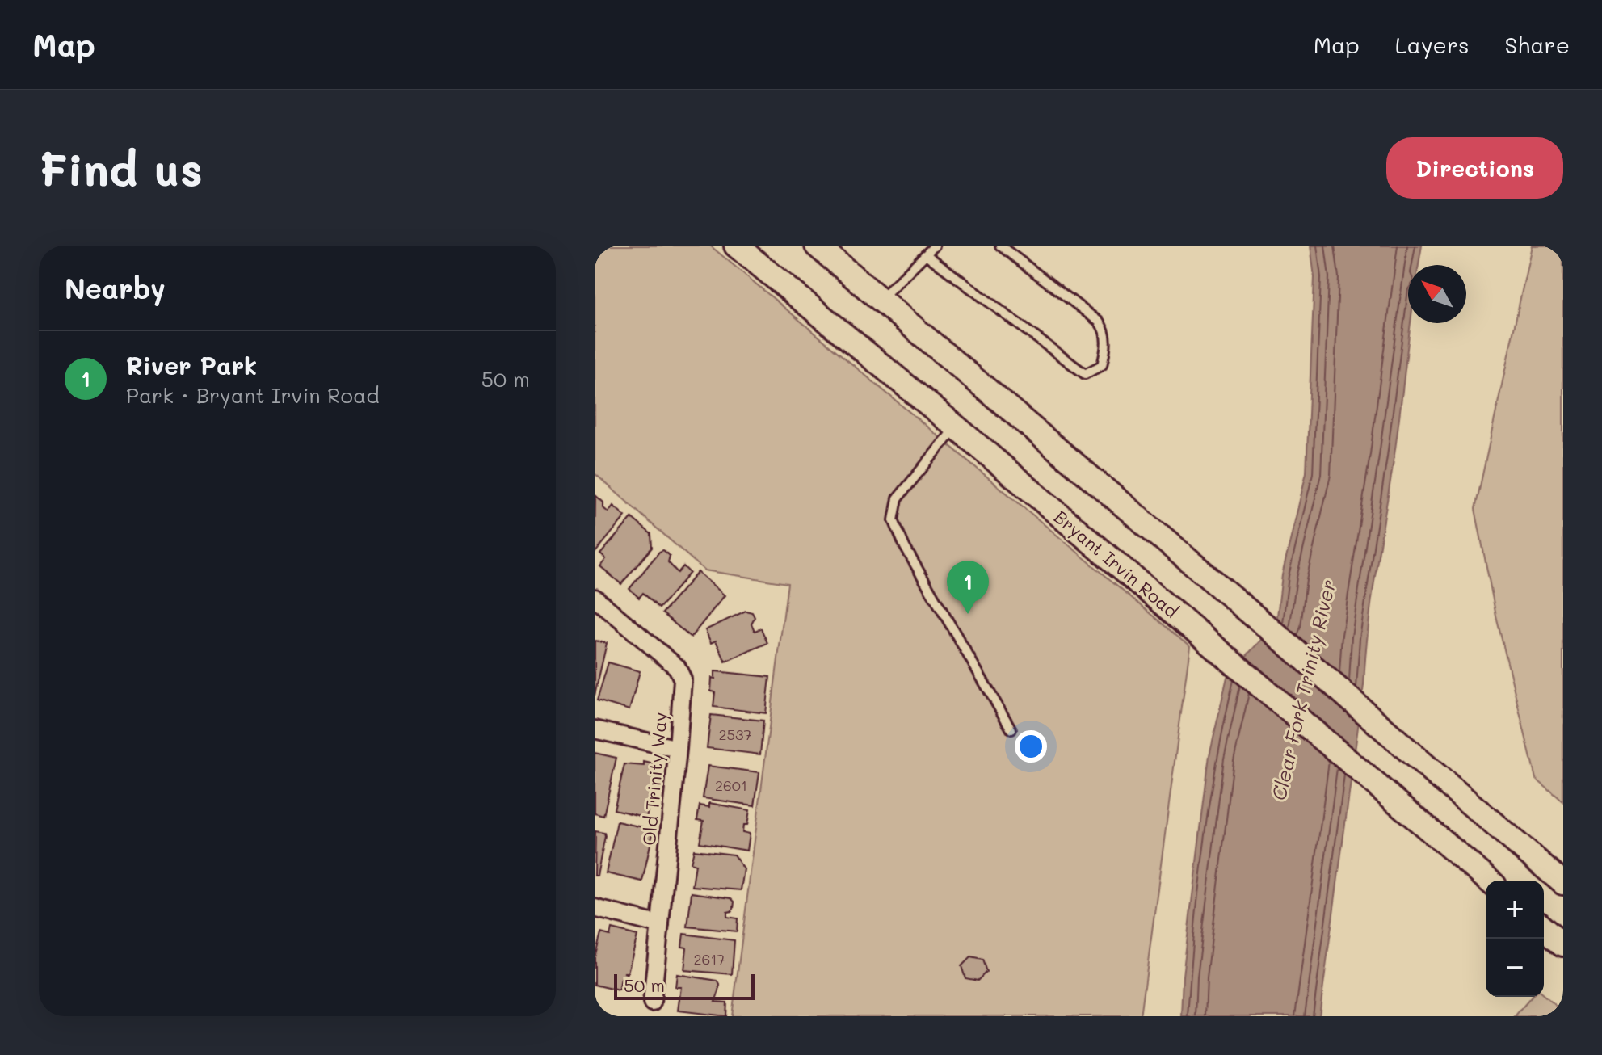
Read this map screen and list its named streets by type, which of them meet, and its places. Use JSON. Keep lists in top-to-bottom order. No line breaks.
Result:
{"streets":{"main road":["Bryant Irvin Road"],"street":["Old Trinity Way"]},"water":["Clear Fork Trinity River"],"house_numbers":["2537","2601","2617"],"scale_bar":"50 m","north":"top left","page":{"header":"Map","nav":["Map","Layers","Share"],"buttons":"Directions","title":"Find us","heading":"Nearby","list":[{"mark":"1","name":"River Park","note":"Park · Bryant Irvin Road","value":"50 m"}],"pins":"1","map_buttons":["+","−"],"scale":"50 m"}}
